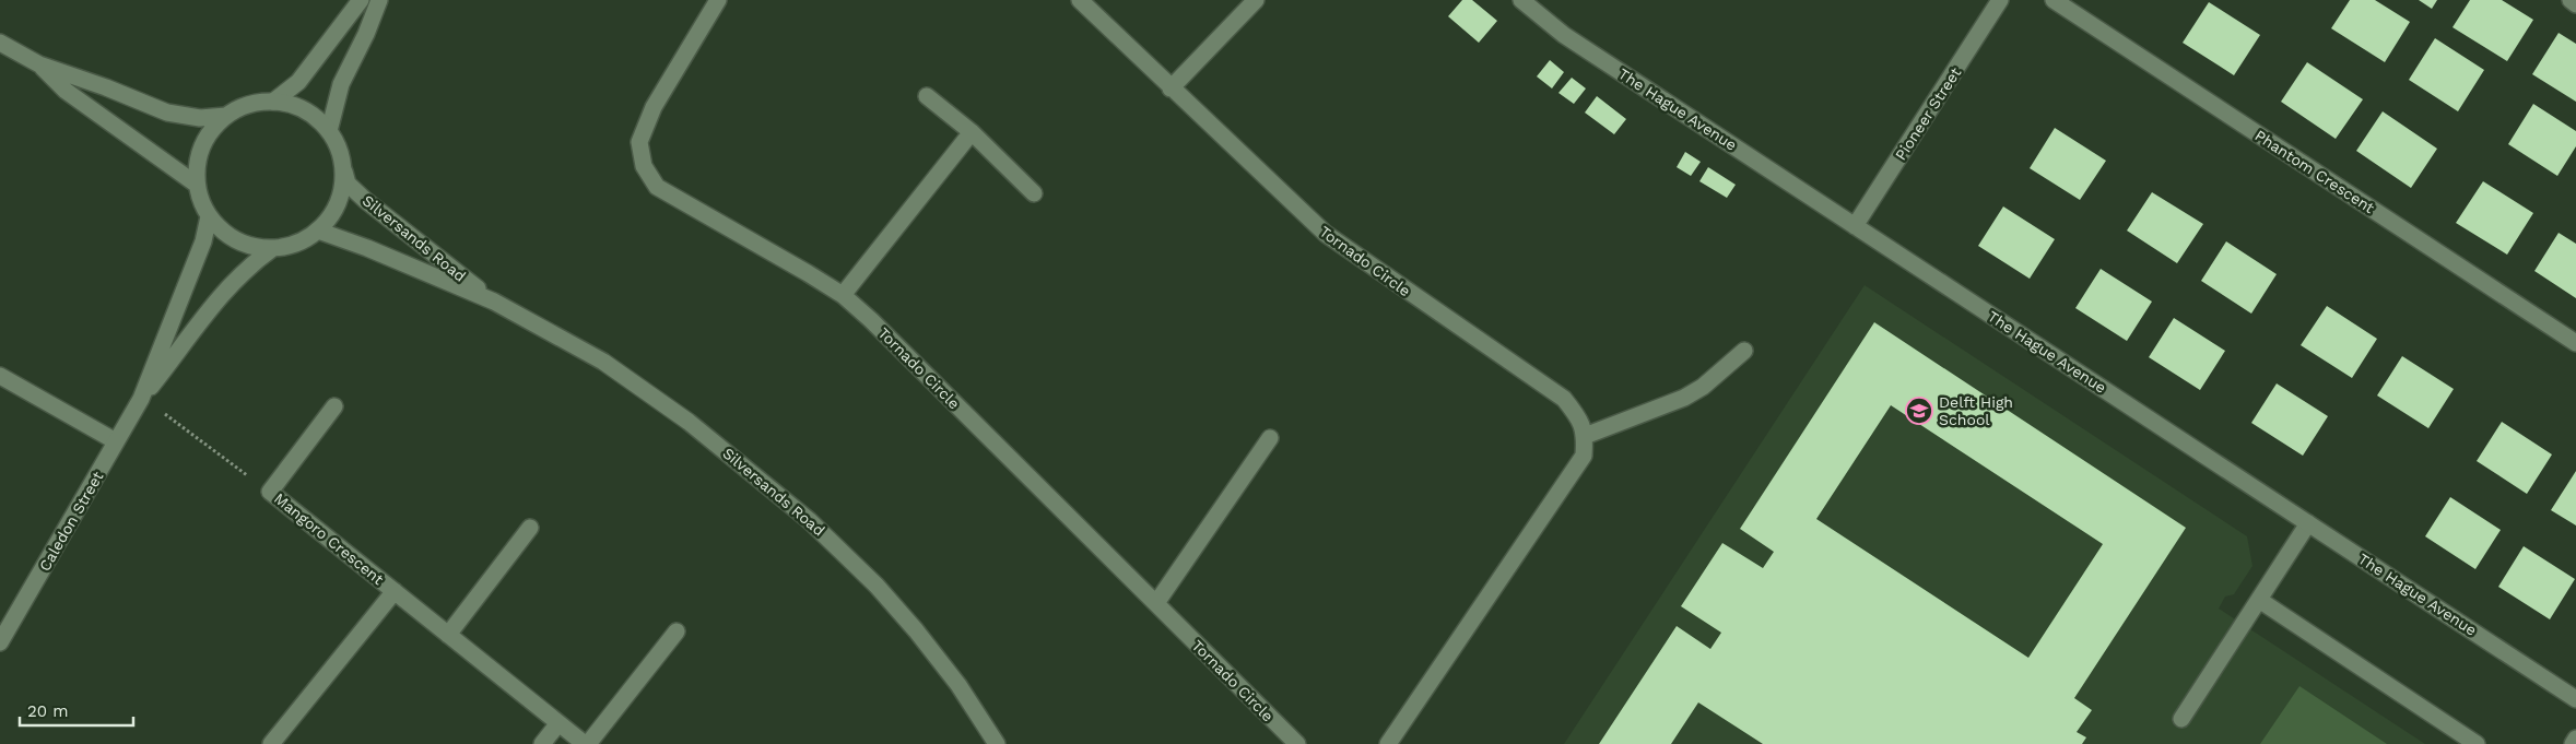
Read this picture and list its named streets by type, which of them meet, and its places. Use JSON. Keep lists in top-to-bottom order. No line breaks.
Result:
{"streets":{"street":["The Hague Avenue","Pioneer Street","Phantom Crescent","Silversands Road","Tornado Circle","Caledon Street","Mangoro Crescent"]},"crossings":[["The Hague Avenue","Pioneer Street"],["Silversands Road","Caledon Street"]],"places":{"school or university":["Delft High School"]},"scale_bar":"20 m"}
